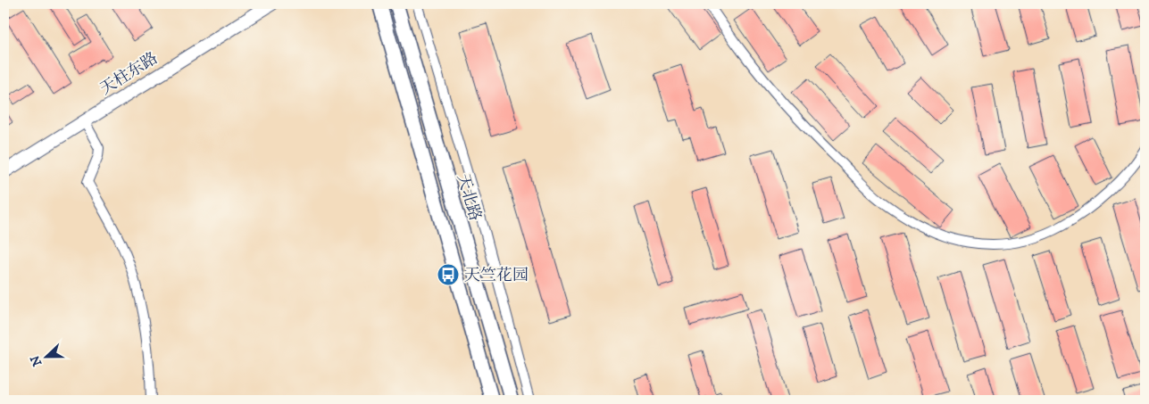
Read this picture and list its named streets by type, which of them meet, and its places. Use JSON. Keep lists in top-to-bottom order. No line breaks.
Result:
{"streets":{"main road":["天北路"],"street":["天柱东路"]},"places":{"bus stop":["天竺花园"]},"north":"left"}
